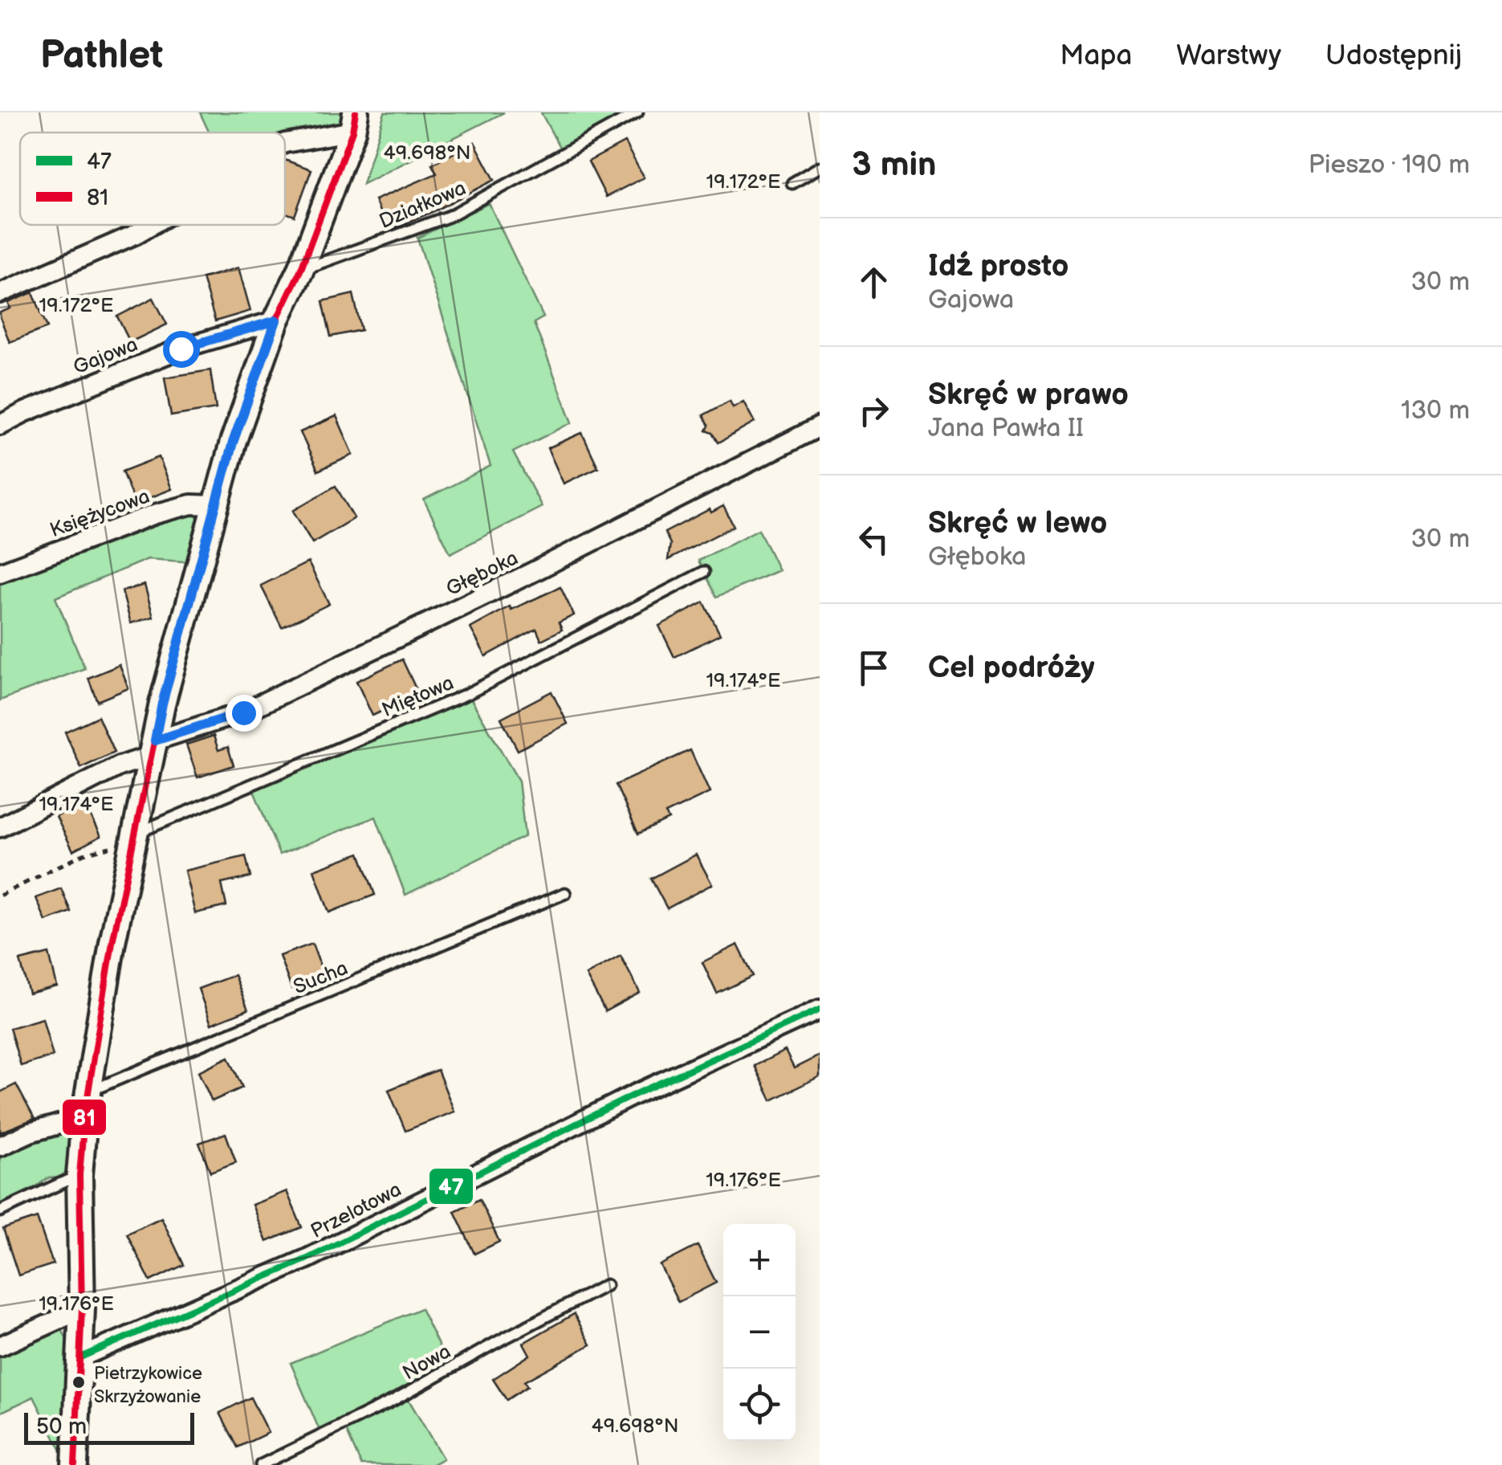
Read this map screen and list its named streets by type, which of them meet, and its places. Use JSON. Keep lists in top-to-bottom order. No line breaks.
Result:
{"streets":{"street":["Gajowa","Księżycowa","Głęboka","Przelotowa"],"lane":["Działkowa","Miętowa","Sucha","Nowa"]},"places":["Pietrzykowice Skrzyżowanie"],"lines":["transit line 81","transit line 47"],"legend":["47","81"],"scale_bar":"50 m","page":{"header":"Pathlet","nav":["Mapa","Warstwy","Udostępnij"],"heading":["3 min","Pieszo · 190 m"],"list":[["Idź prosto","Gajowa","30 m"],["Skręć w prawo","Jana Pawła II","130 m"],["Skręć w lewo","Głęboka","30 m"],"Cel podróży"],"map_buttons":["+","−"],"scale":"50 m"},"coordinates":["49.698°N","19.172°E","19.174°E","19.176°E"]}
